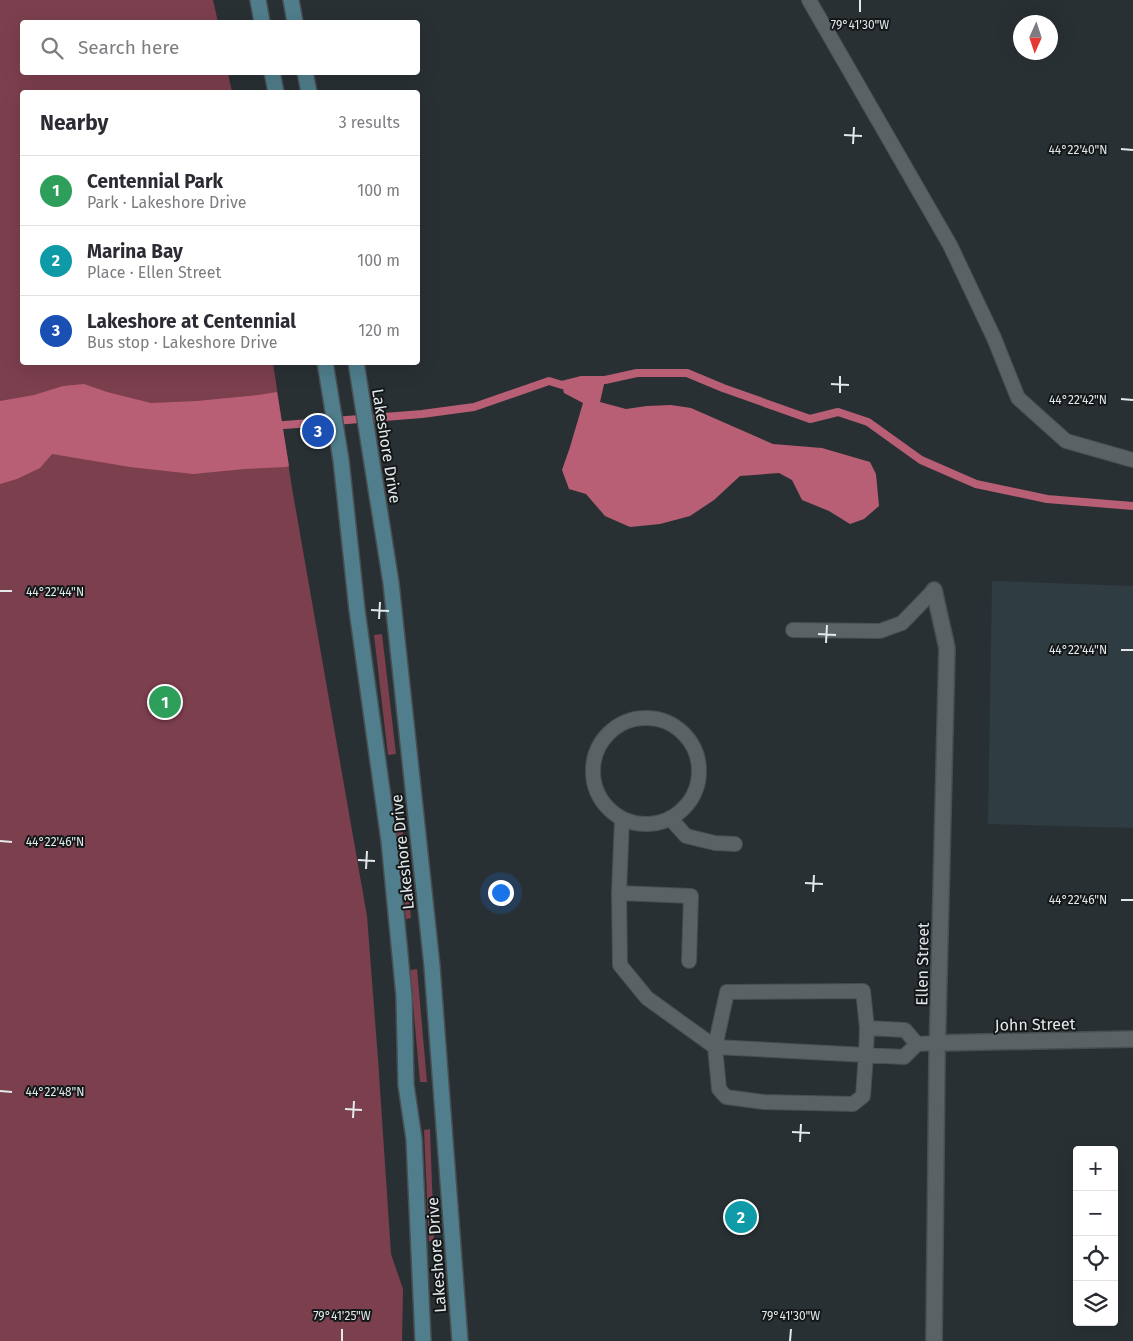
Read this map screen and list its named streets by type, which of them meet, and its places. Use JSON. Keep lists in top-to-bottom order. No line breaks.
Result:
{"streets":{"main road":["Lakeshore Drive"],"street":["Ellen Street","John Street"]},"crossings":[["Ellen Street","John Street"]],"north":"bottom","page":{"search":"Search here","heading":["Nearby","3 results"],"list":[{"mark":"1","name":"Centennial Park","note":"Park · Lakeshore Drive","value":"100 m"},{"mark":"2","name":"Marina Bay","note":"Place · Ellen Street","value":"100 m"},{"mark":"3","name":"Lakeshore at Centennial","note":"Bus stop · Lakeshore Drive","value":"120 m"}],"pins":["3","1","2"],"map_buttons":["+","−"]},"coordinates":["79°41'30\"W","44°22'40\"N","44°22'42\"N","44°22'44\"N","44°22'46\"N","44°22'48\"N","79°41'25\"W"]}
